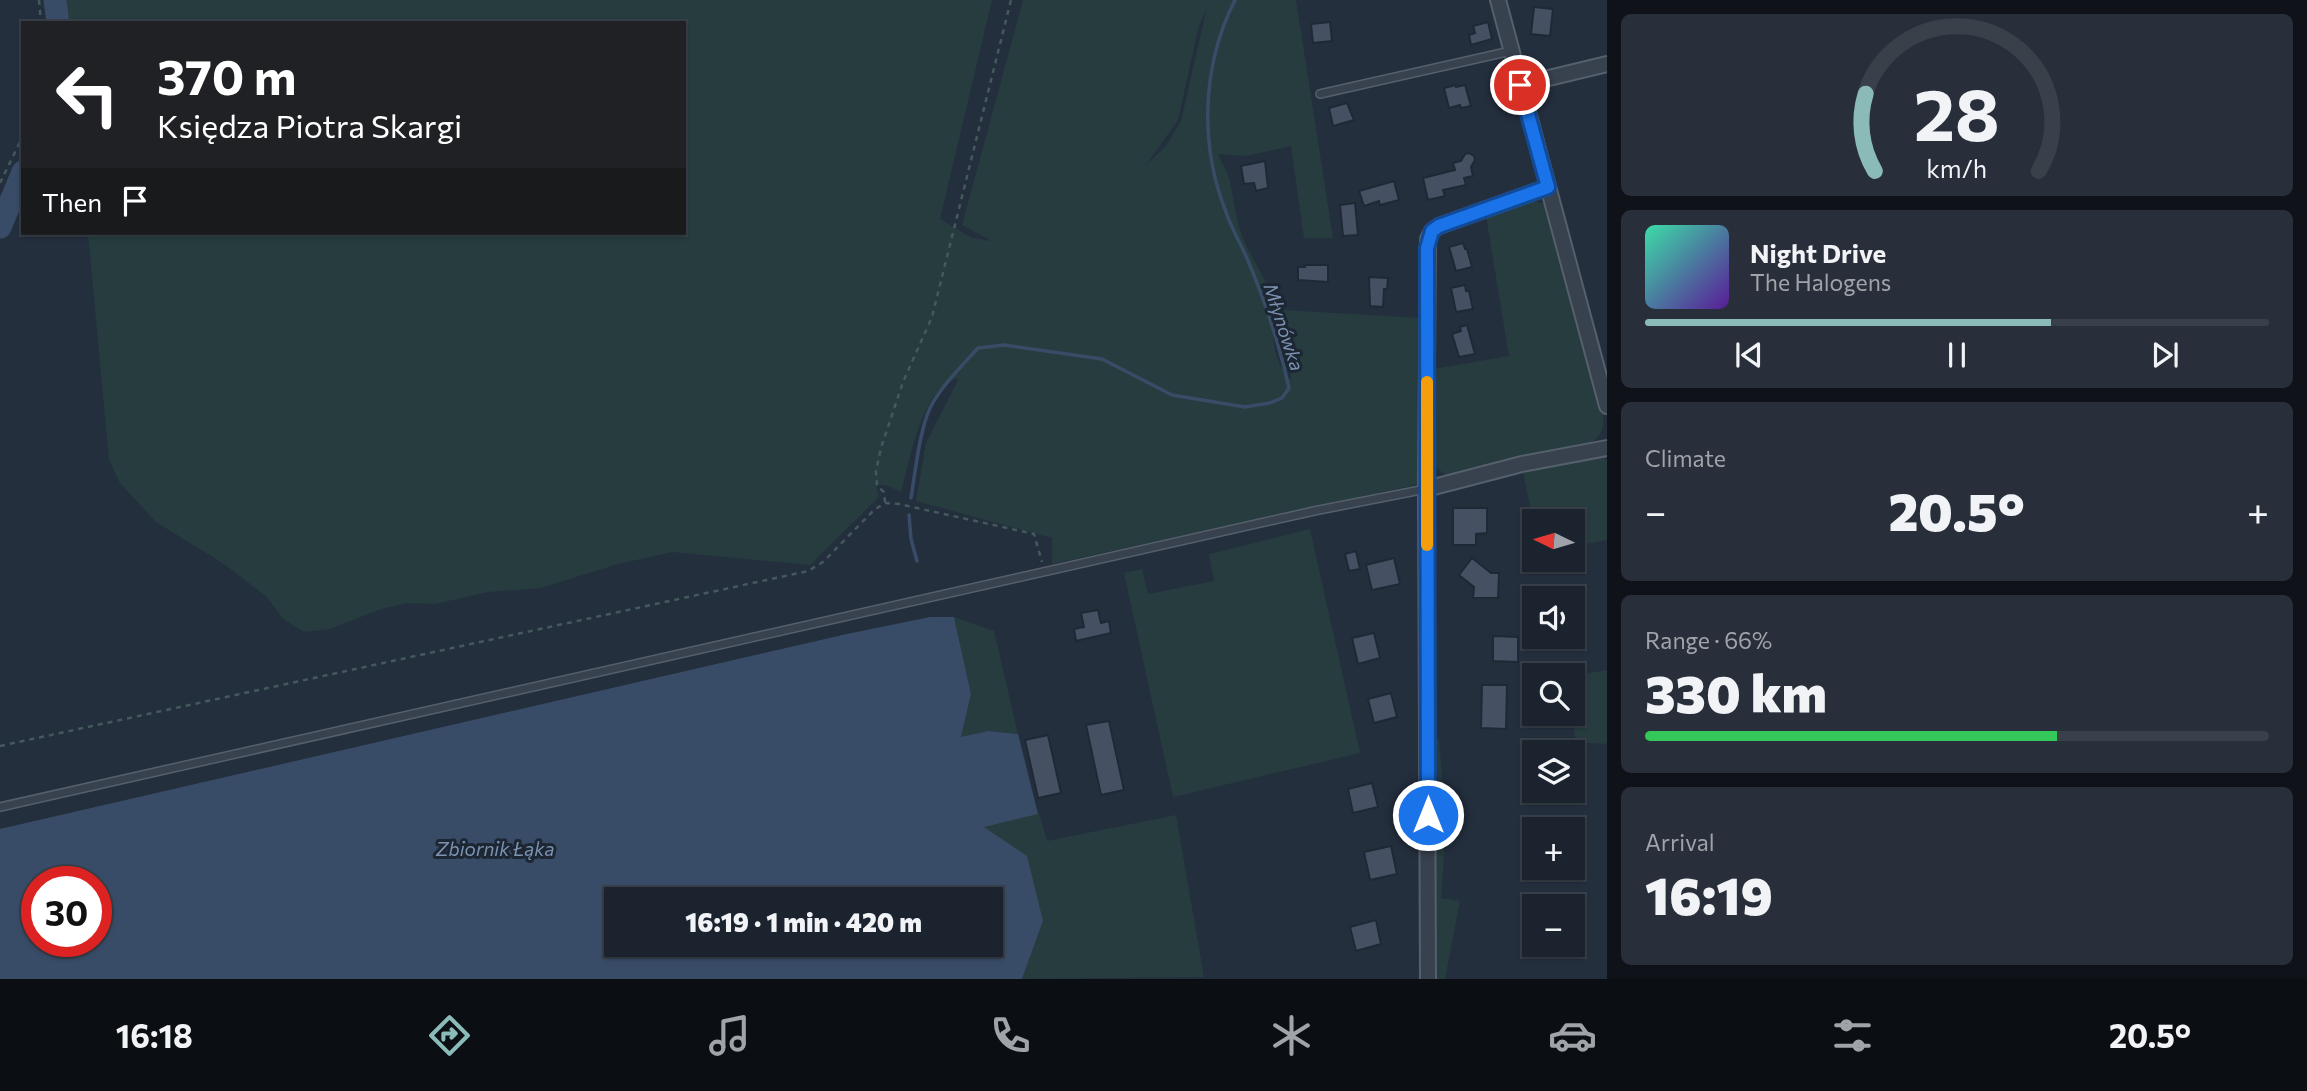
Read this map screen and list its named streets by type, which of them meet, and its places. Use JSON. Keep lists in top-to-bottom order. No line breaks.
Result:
{"water":["Młynówka","Zbiornik Łąka"],"north":"left","page":{"turn":["370 m","Księdza Piotra Skargi"],"then":"Then","song":["Night Drive","The Halogens"],"tile":["Climate",["Range · 66%","330 km"],["Arrival","16:19"]],"heat":["−","20.5°","+"],"map_buttons":["+","−"],"limit":"30","trip":"16:19 · 1 min · 420 m","tabs":["16:18","20.5°"],"gauge":["28","km/h"]}}
